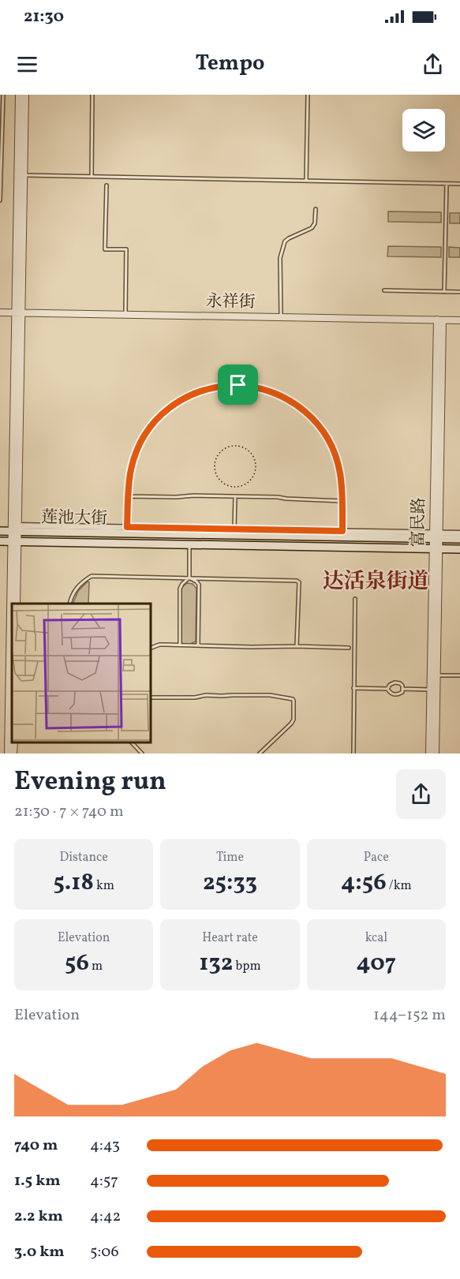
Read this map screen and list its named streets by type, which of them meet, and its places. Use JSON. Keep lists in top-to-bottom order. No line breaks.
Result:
{"streets":{"main road":["莲池大街"],"street":["永祥街","富民路"]},"crossings":[["永祥街","富民路"],["莲池大街","富民路"]],"districts":["达活泉街道"],"page":{"status":"21:30","header":"Tempo","heading":["Evening run","21:30 · 7 × 740 m"],"stats":[["Distance","5.18 km"],["Time","25:33"],["Pace","4:56 /km"],["Elevation","56 m"],["Heart rate","132 bpm"],["kcal","407"]],"chart":["Elevation","144–152 m"],"list":[{"name":"740 m","note":"4:43"},{"name":"1.5 km","note":"4:57"},{"name":"2.2 km","note":"4:42"},{"name":"3.0 km","note":"5:06"}]}}
